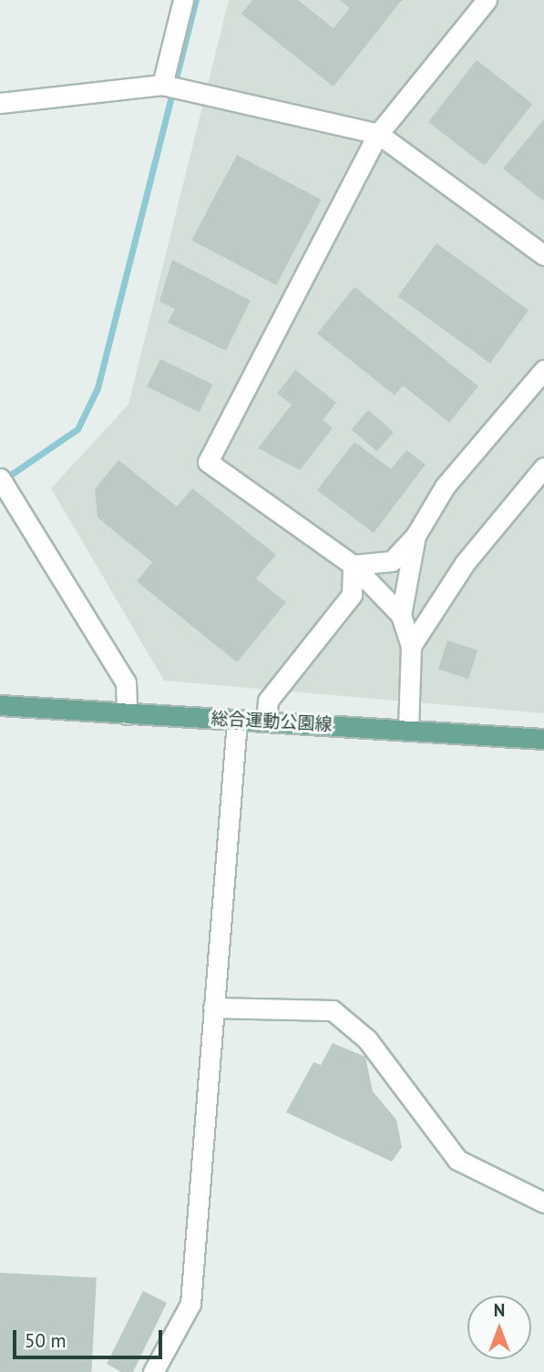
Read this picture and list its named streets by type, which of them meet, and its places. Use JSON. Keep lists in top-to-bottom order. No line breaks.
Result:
{"streets":{"main road":["総合運動公園線"]},"scale_bar":"50 m","north":"top"}
